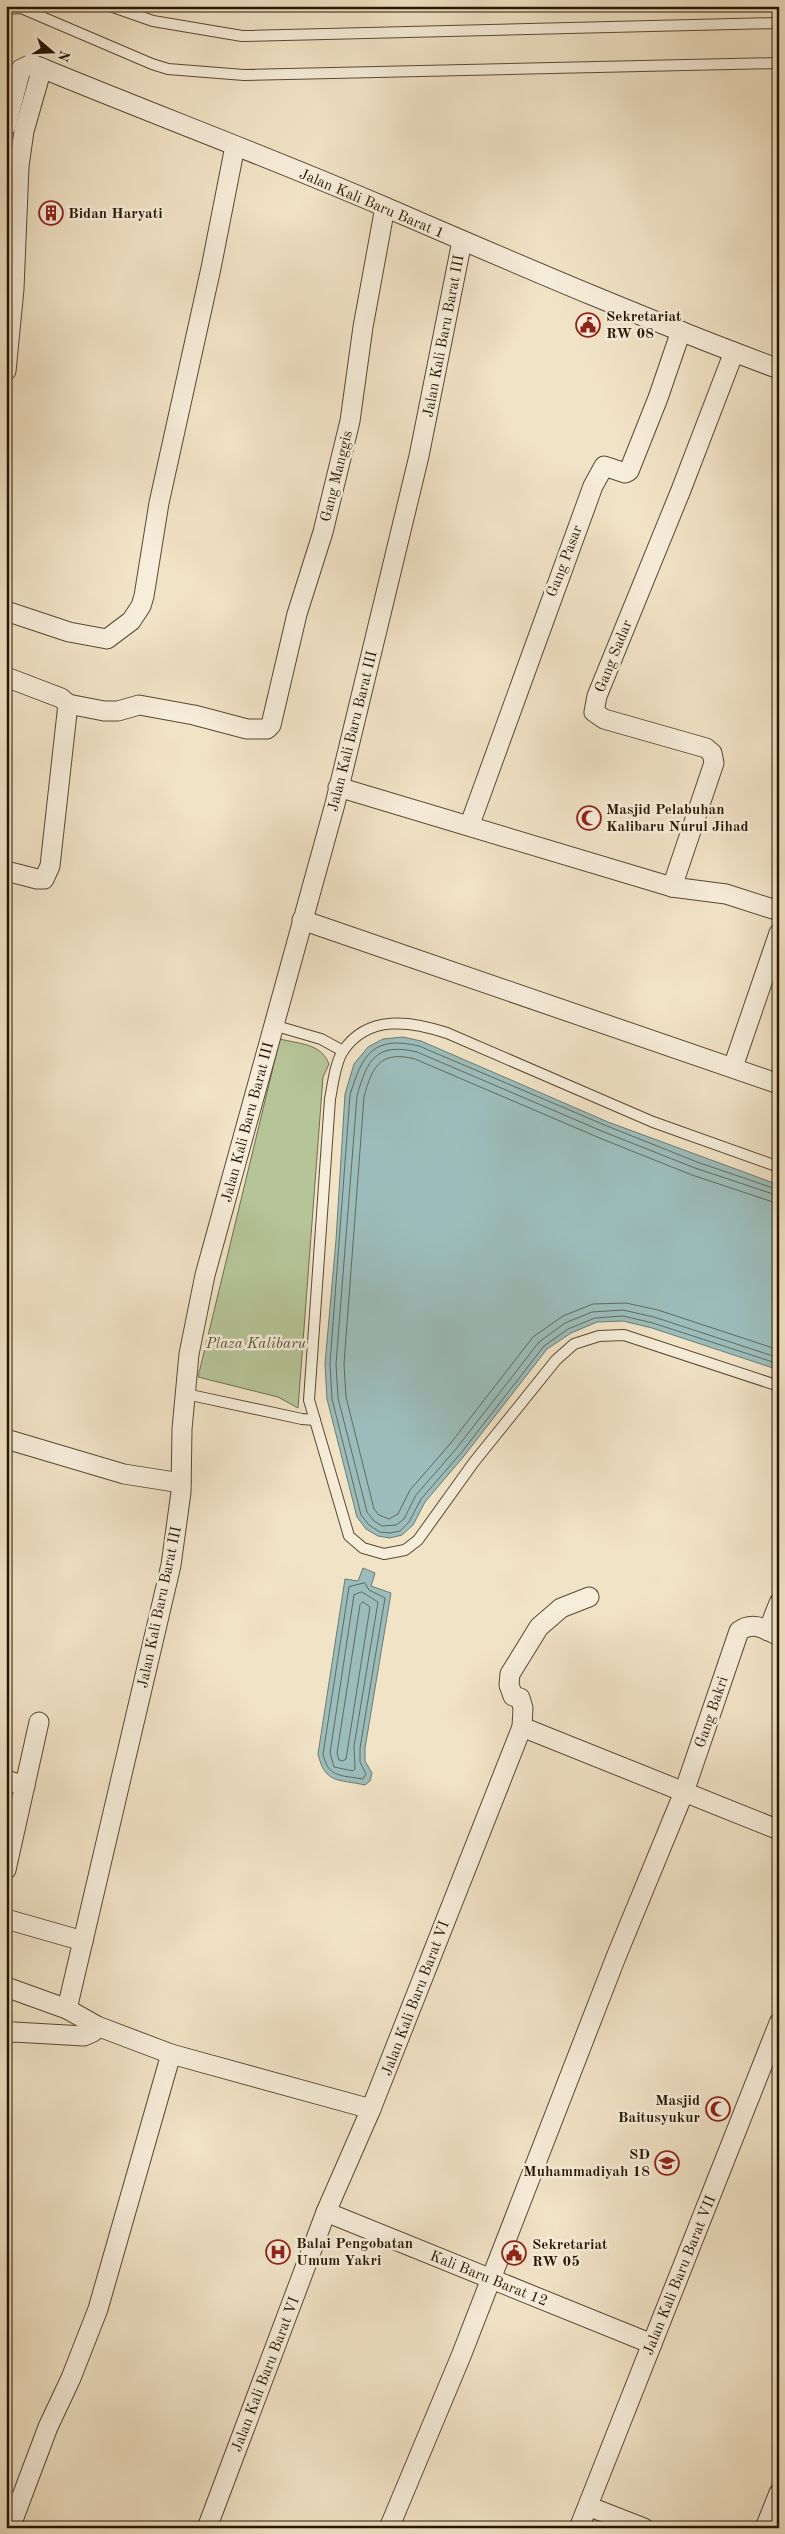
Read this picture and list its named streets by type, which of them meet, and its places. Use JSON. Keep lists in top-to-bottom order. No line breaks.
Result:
{"streets":{"street":["Jalan Kali Baru Barat 1","Jalan Kali Baru Barat III","Gang Manggis","Gang Pasar","Gang Sadar","Gang Bakri","Jalan Kali Baru Barat VI","Jalan Kali Baru Barat VII","Kali Baru Barat 12"]},"crossings":[["Jalan Kali Baru Barat 1","Jalan Kali Baru Barat III"],["Jalan Kali Baru Barat 1","Gang Manggis"],["Jalan Kali Baru Barat 1","Gang Pasar"],["Jalan Kali Baru Barat 1","Gang Sadar"],["Gang Bakri","Kali Baru Barat 12"],["Jalan Kali Baru Barat VI","Kali Baru Barat 12"],["Jalan Kali Baru Barat VII","Kali Baru Barat 12"]],"parks":["Plaza Kalibaru"],"places":{"building":["Bidan Haryati"],"public building":["Sekretariat RW 08","Sekretariat RW 05"],"mosque":["Masjid Pelabuhan Kalibaru Nurul Jihad","Masjid Baitusyukur"],"school or university":["SD Muhammadiyah 18"],"hospital":["Balai Pengobatan Umum Yakri"]},"north":"right"}
